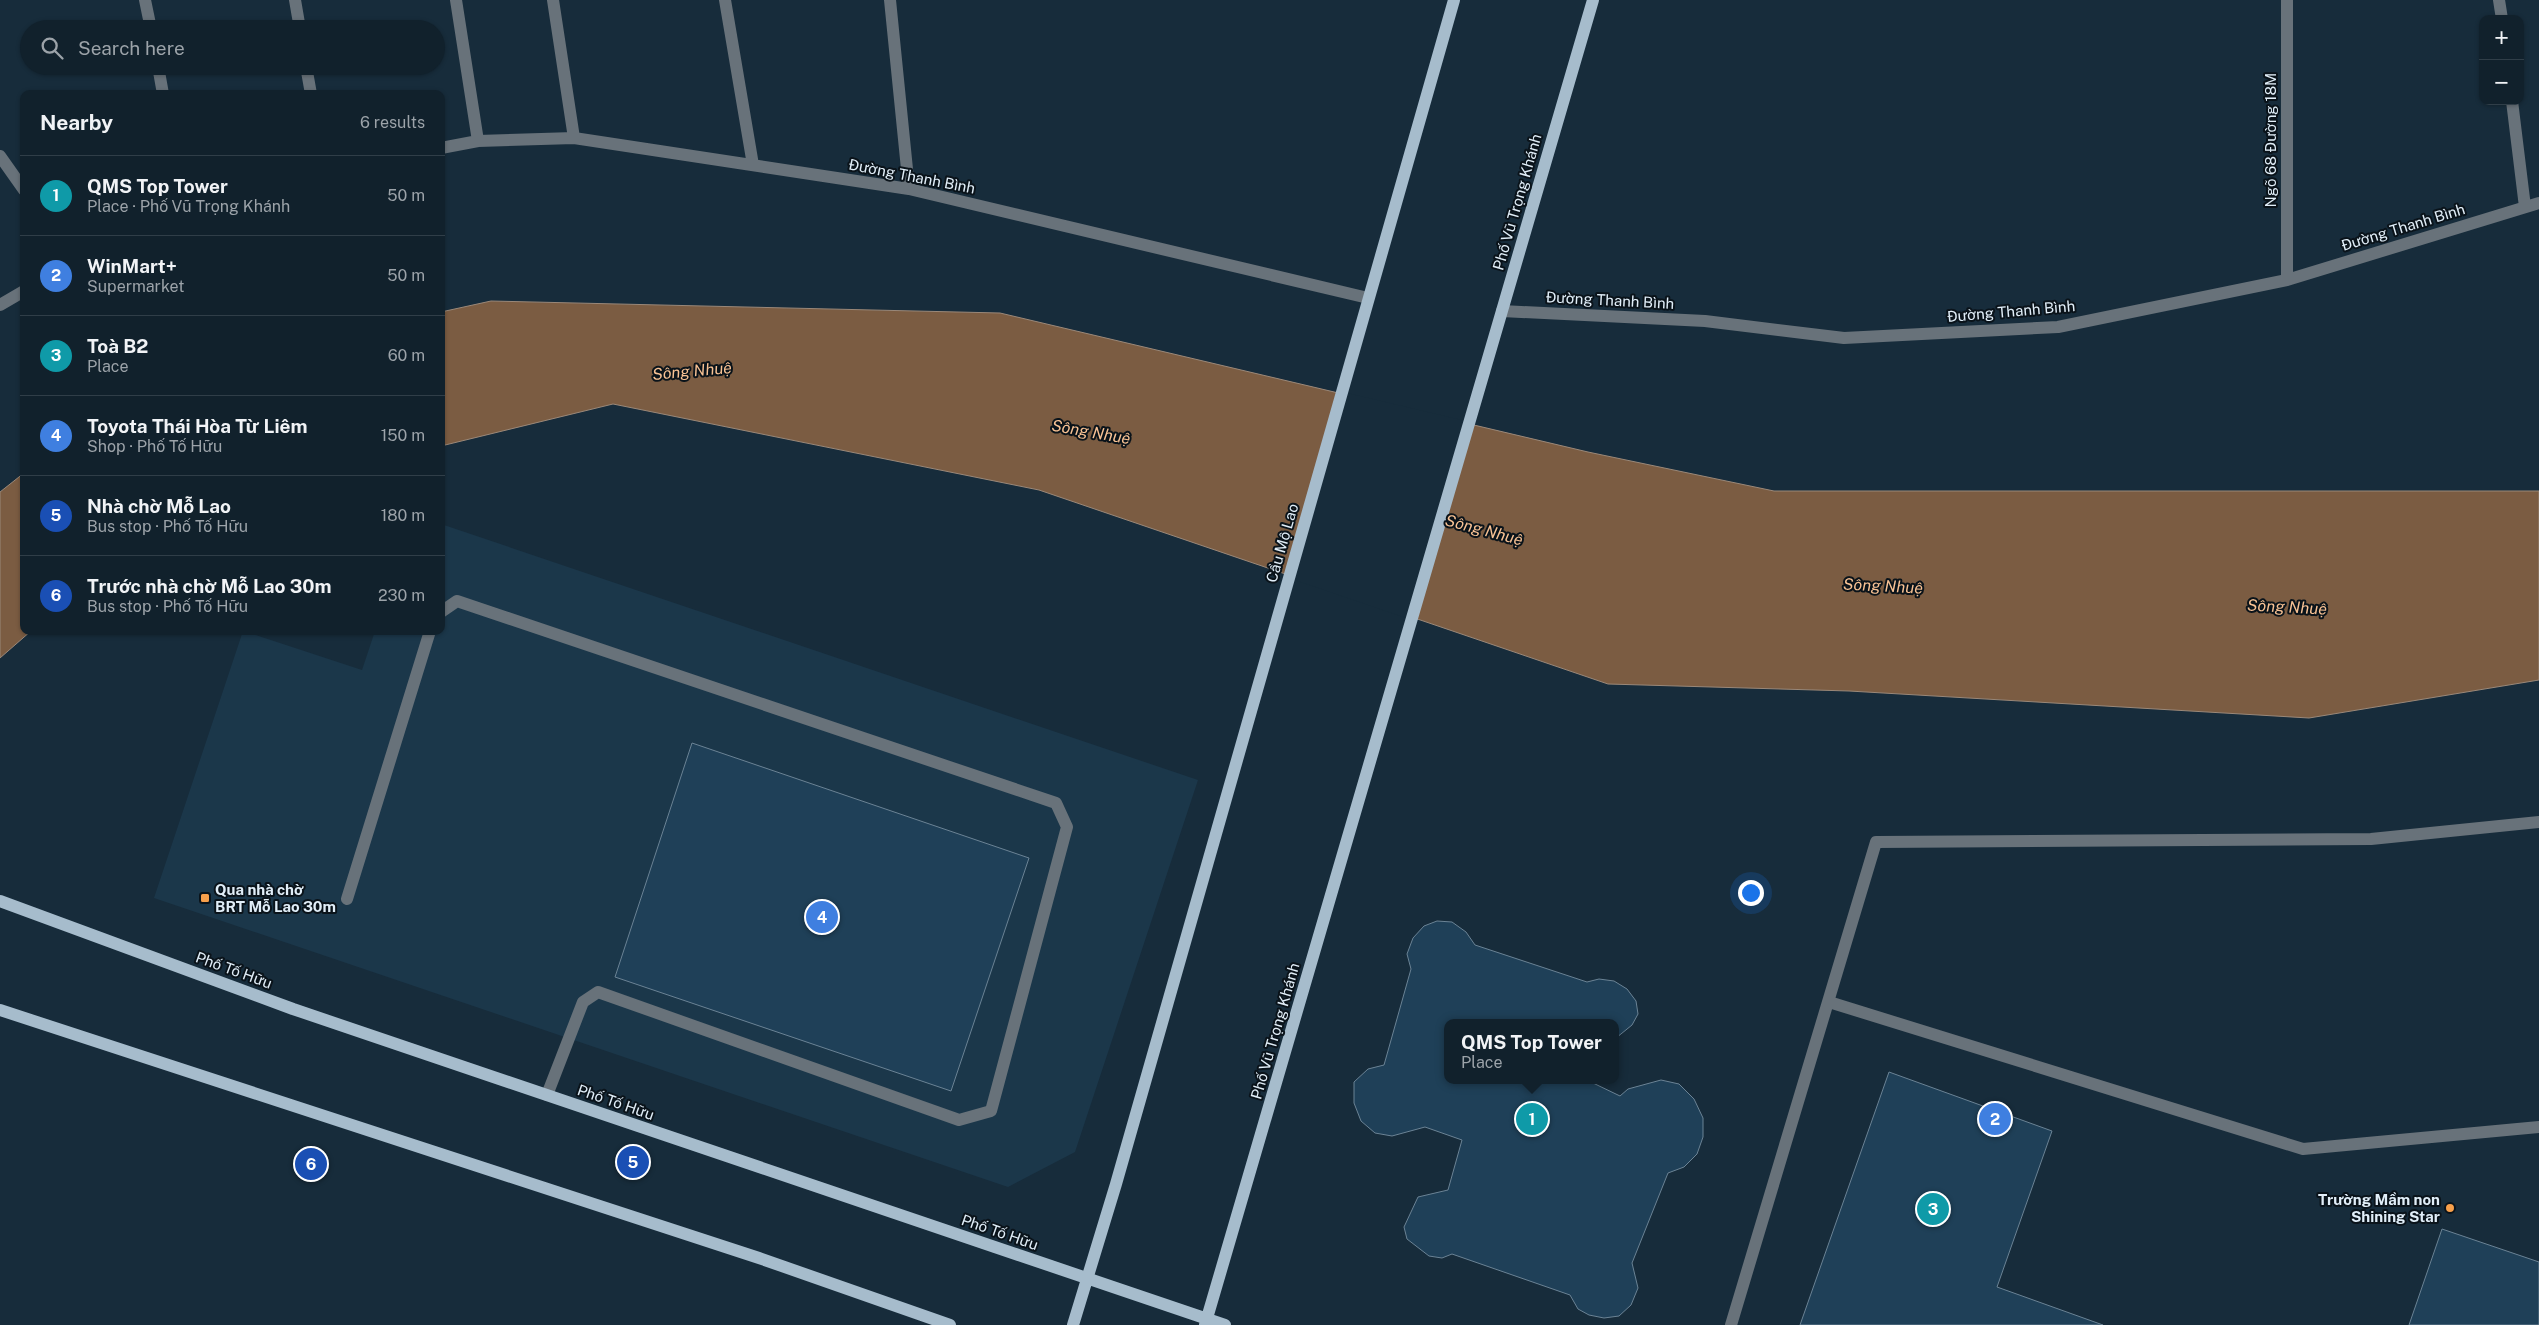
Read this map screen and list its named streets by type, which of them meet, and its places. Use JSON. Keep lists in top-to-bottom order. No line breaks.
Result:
{"streets":{"main road":["Phố Vũ Trọng Khánh","Cầu Mộ Lao","Phố Tố Hữu"],"street":["Ngõ 68 Đường 18M","Đường Thanh Bình"]},"crossings":[["Ngõ 68 Đường 18M","Đường Thanh Bình"],["Đường Thanh Bình","Phố Vũ Trọng Khánh"],["Đường Thanh Bình","Cầu Mộ Lao"],["Phố Vũ Trọng Khánh","Phố Tố Hữu"],["Cầu Mộ Lao","Phố Tố Hữu"]],"water":["Sông Nhuệ"],"places":{"transit":["Qua nhà chờ BRT Mỗ Lao 30m"],"other":["Trường Mầm non Shining Star"]},"page":{"map_buttons":["+","−"],"search":"Search here","heading":["Nearby","6 results"],"list":[{"mark":"1","name":"QMS Top Tower","note":"Place · Phố Vũ Trọng Khánh","value":"50 m"},{"mark":"2","name":"WinMart+","note":"Supermarket","value":"50 m"},{"mark":"3","name":"Toà B2","note":"Place","value":"60 m"},{"mark":"4","name":"Toyota Thái Hòa Từ Liêm","note":"Shop · Phố Tố Hữu","value":"150 m"},{"mark":"5","name":"Nhà chờ Mỗ Lao","note":"Bus stop · Phố Tố Hữu","value":"180 m"},{"mark":"6","name":"Trước nhà chờ Mỗ Lao 30m","note":"Bus stop · Phố Tố Hữu","value":"230 m"}],"pins":["4","1","2","5","6","3"],"popup":["QMS Top Tower","Place"]}}
